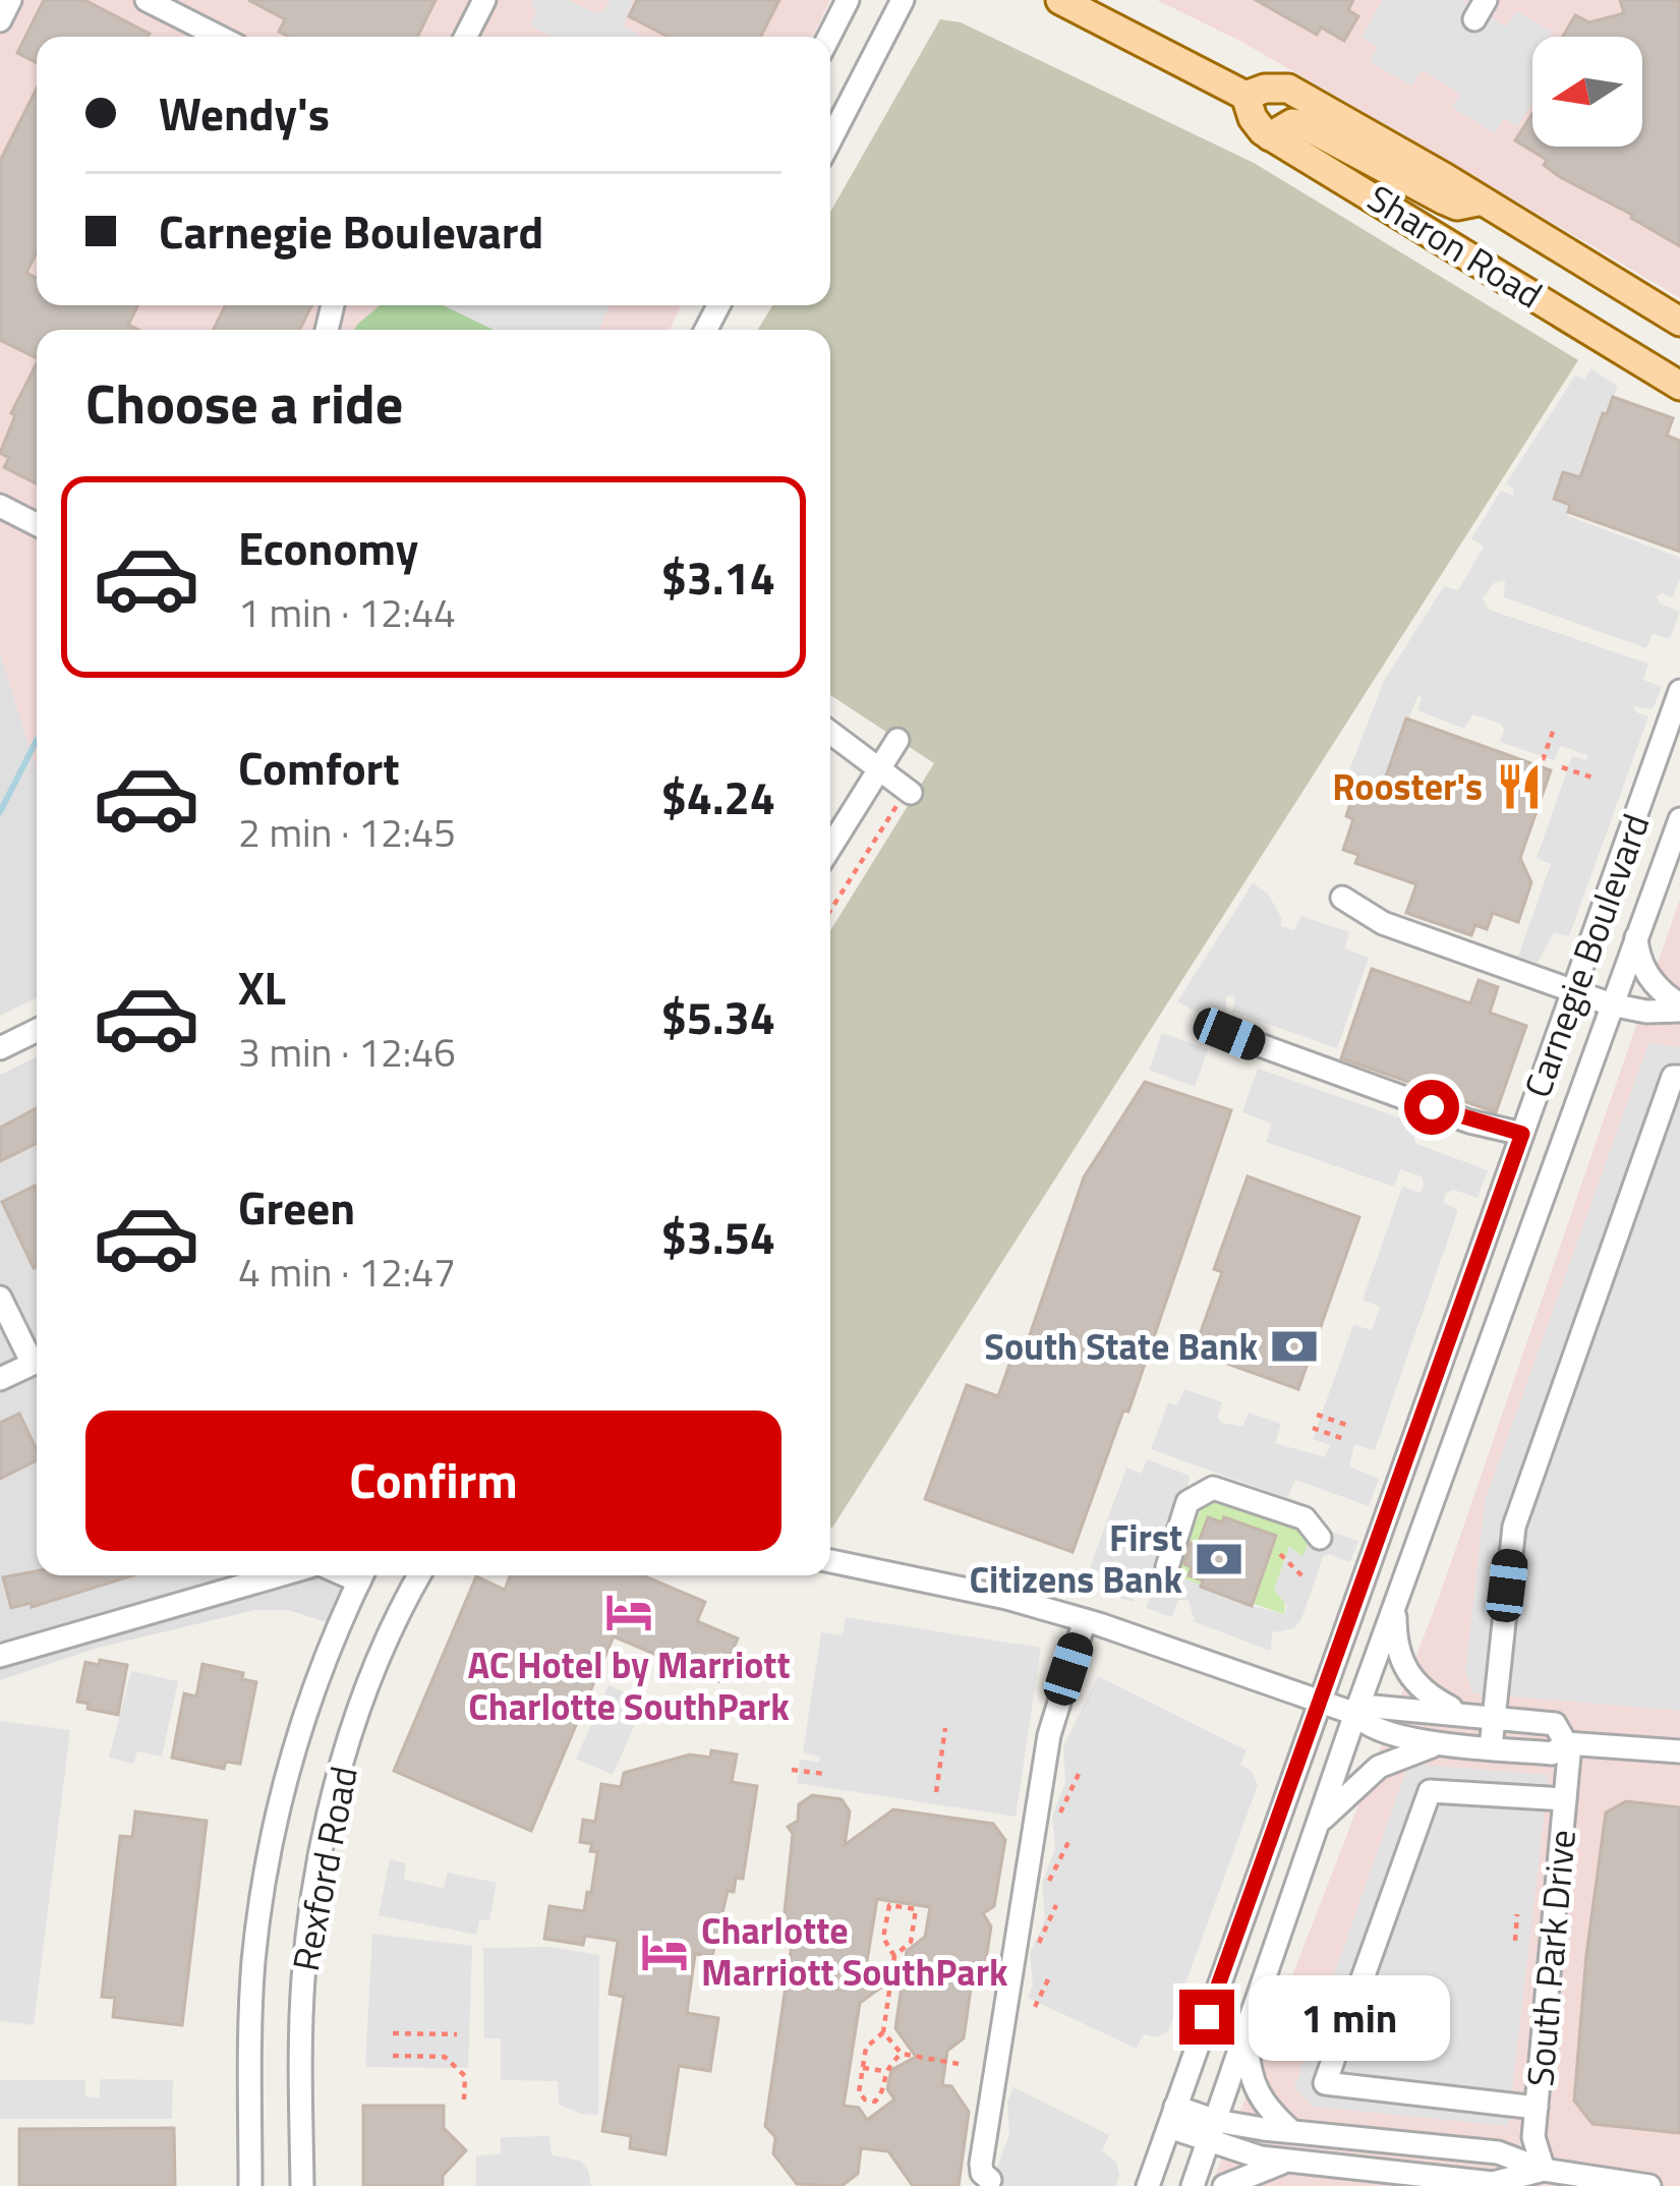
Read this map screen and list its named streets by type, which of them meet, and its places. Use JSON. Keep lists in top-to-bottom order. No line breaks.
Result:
{"streets":{"main road":["Sharon Road"],"street":["Carnegie Boulevard","Rexford Road","South Park Drive"]},"places":{"restaurant":["Rooster's"],"bank":["South State Bank","First Citizens Bank"],"hotel":["AC Hotel by Marriott Charlotte SouthPark","Charlotte Marriott SouthPark"]},"north":"left","page":{"banner":["Wendy's","Carnegie Boulevard"],"heading":"Choose a ride","list":[{"name":"Economy","note":"1 min · 12:44","value":"$3.14"},{"name":"Comfort","note":"2 min · 12:45","value":"$4.24"},{"name":"XL","note":"3 min · 12:46","value":"$5.34"},{"name":"Green","note":"4 min · 12:47","value":"$3.54"}],"buttons":"Confirm","bubble":"1 min"}}
